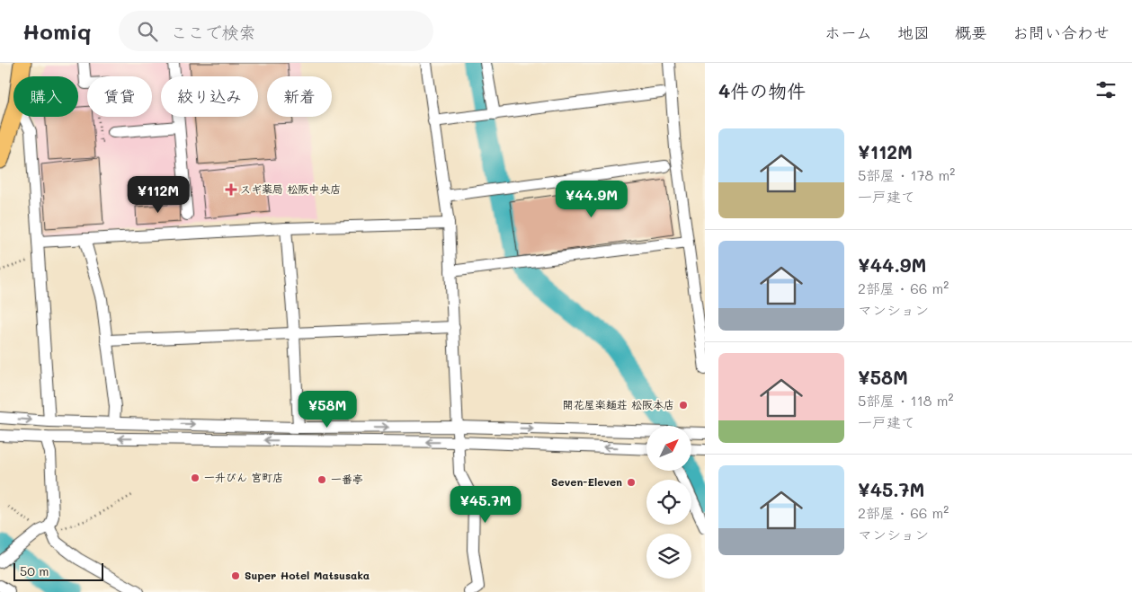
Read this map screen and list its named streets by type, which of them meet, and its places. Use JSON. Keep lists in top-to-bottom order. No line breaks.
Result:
{"places":{"health":["スギ薬局 松阪中央店"],"other":["開花屋楽麺荘 松阪本店","一升びん 宮町店","一番亭","Seven-Eleven","Super Hotel Matsusaka"]},"scale_bar":"50 m","north":"top right","page":{"header":"Homiq","search":"ここで検索","nav":["ホーム","地図","概要","お問い合わせ"],"heading":"4件の物件","chip":["購入","賃貸","絞り込み","新着"],"list":[{"name":"¥112M","note":"5部屋 · 178 m² · 一戸建て"},{"name":"¥44.9M","note":"2部屋 · 66 m² · マンション"},{"name":"¥58M","note":"5部屋 · 118 m² · 一戸建て"},{"name":"¥45.7M","note":"2部屋 · 66 m² · マンション"}],"price":["¥112M","¥44.9M","¥58M","¥45.7M"],"scale":"50 m"}}
